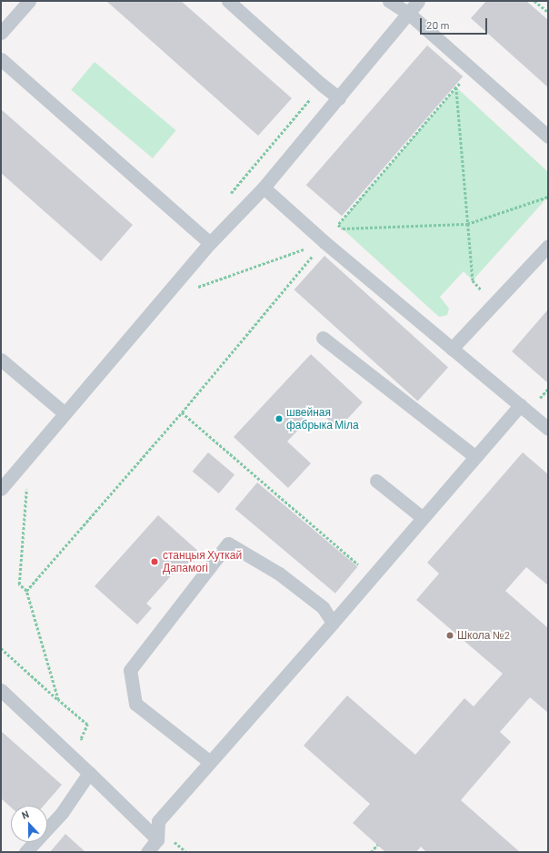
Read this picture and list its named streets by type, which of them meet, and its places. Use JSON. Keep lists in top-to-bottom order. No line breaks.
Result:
{"places":["швейная фабрыка Міла","станцыя Хуткай Дапамогі","Школа №2"],"scale_bar":"20 m","north":"top"}
